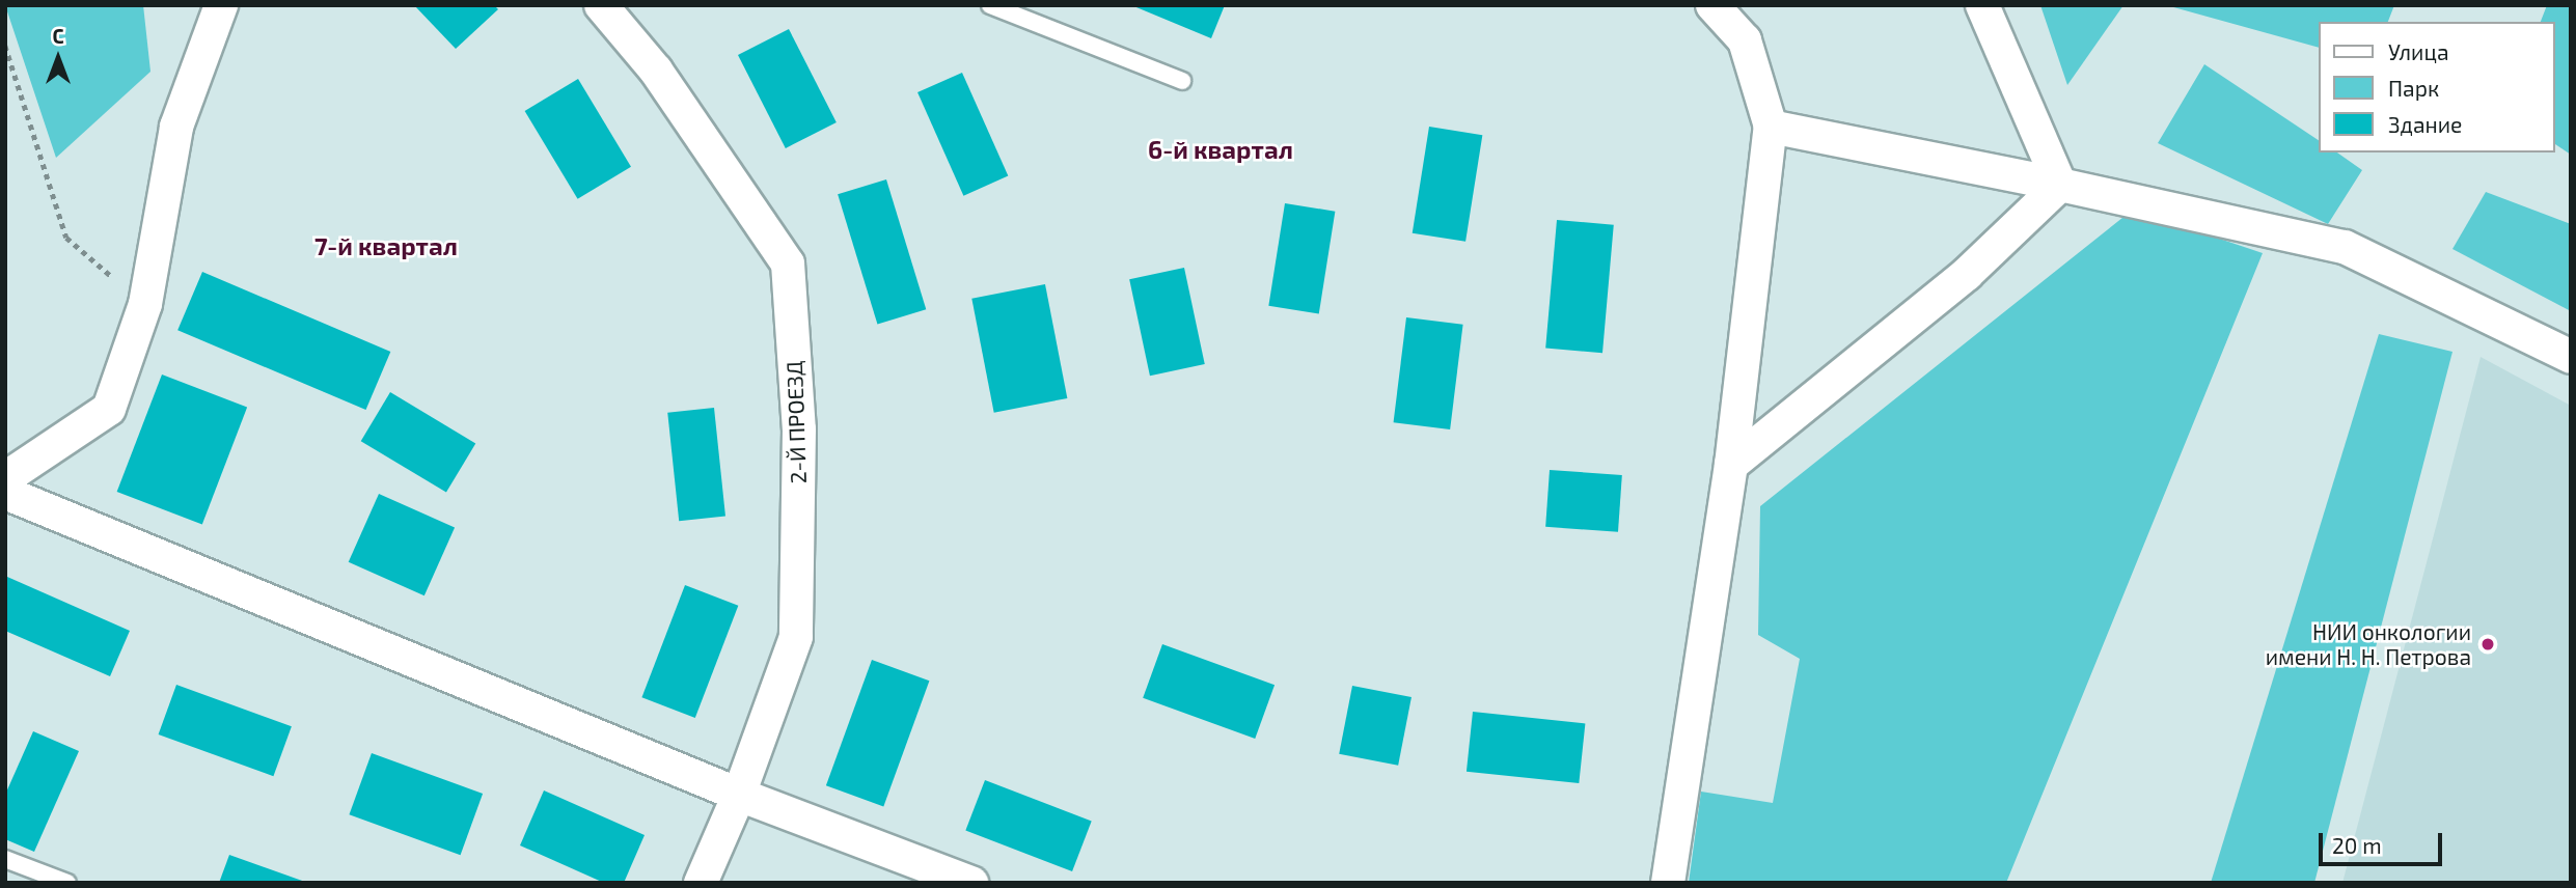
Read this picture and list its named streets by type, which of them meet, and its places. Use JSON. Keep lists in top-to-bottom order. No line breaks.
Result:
{"streets":{"street":["2-Й ПРОЕЗД"]},"districts":["6-й квартал","7-й квартал"],"places":["НИИ онкологии имени Н. Н. Петрова"],"legend":["Улица","Парк","Здание"],"scale_bar":"20 m","north":"top"}
